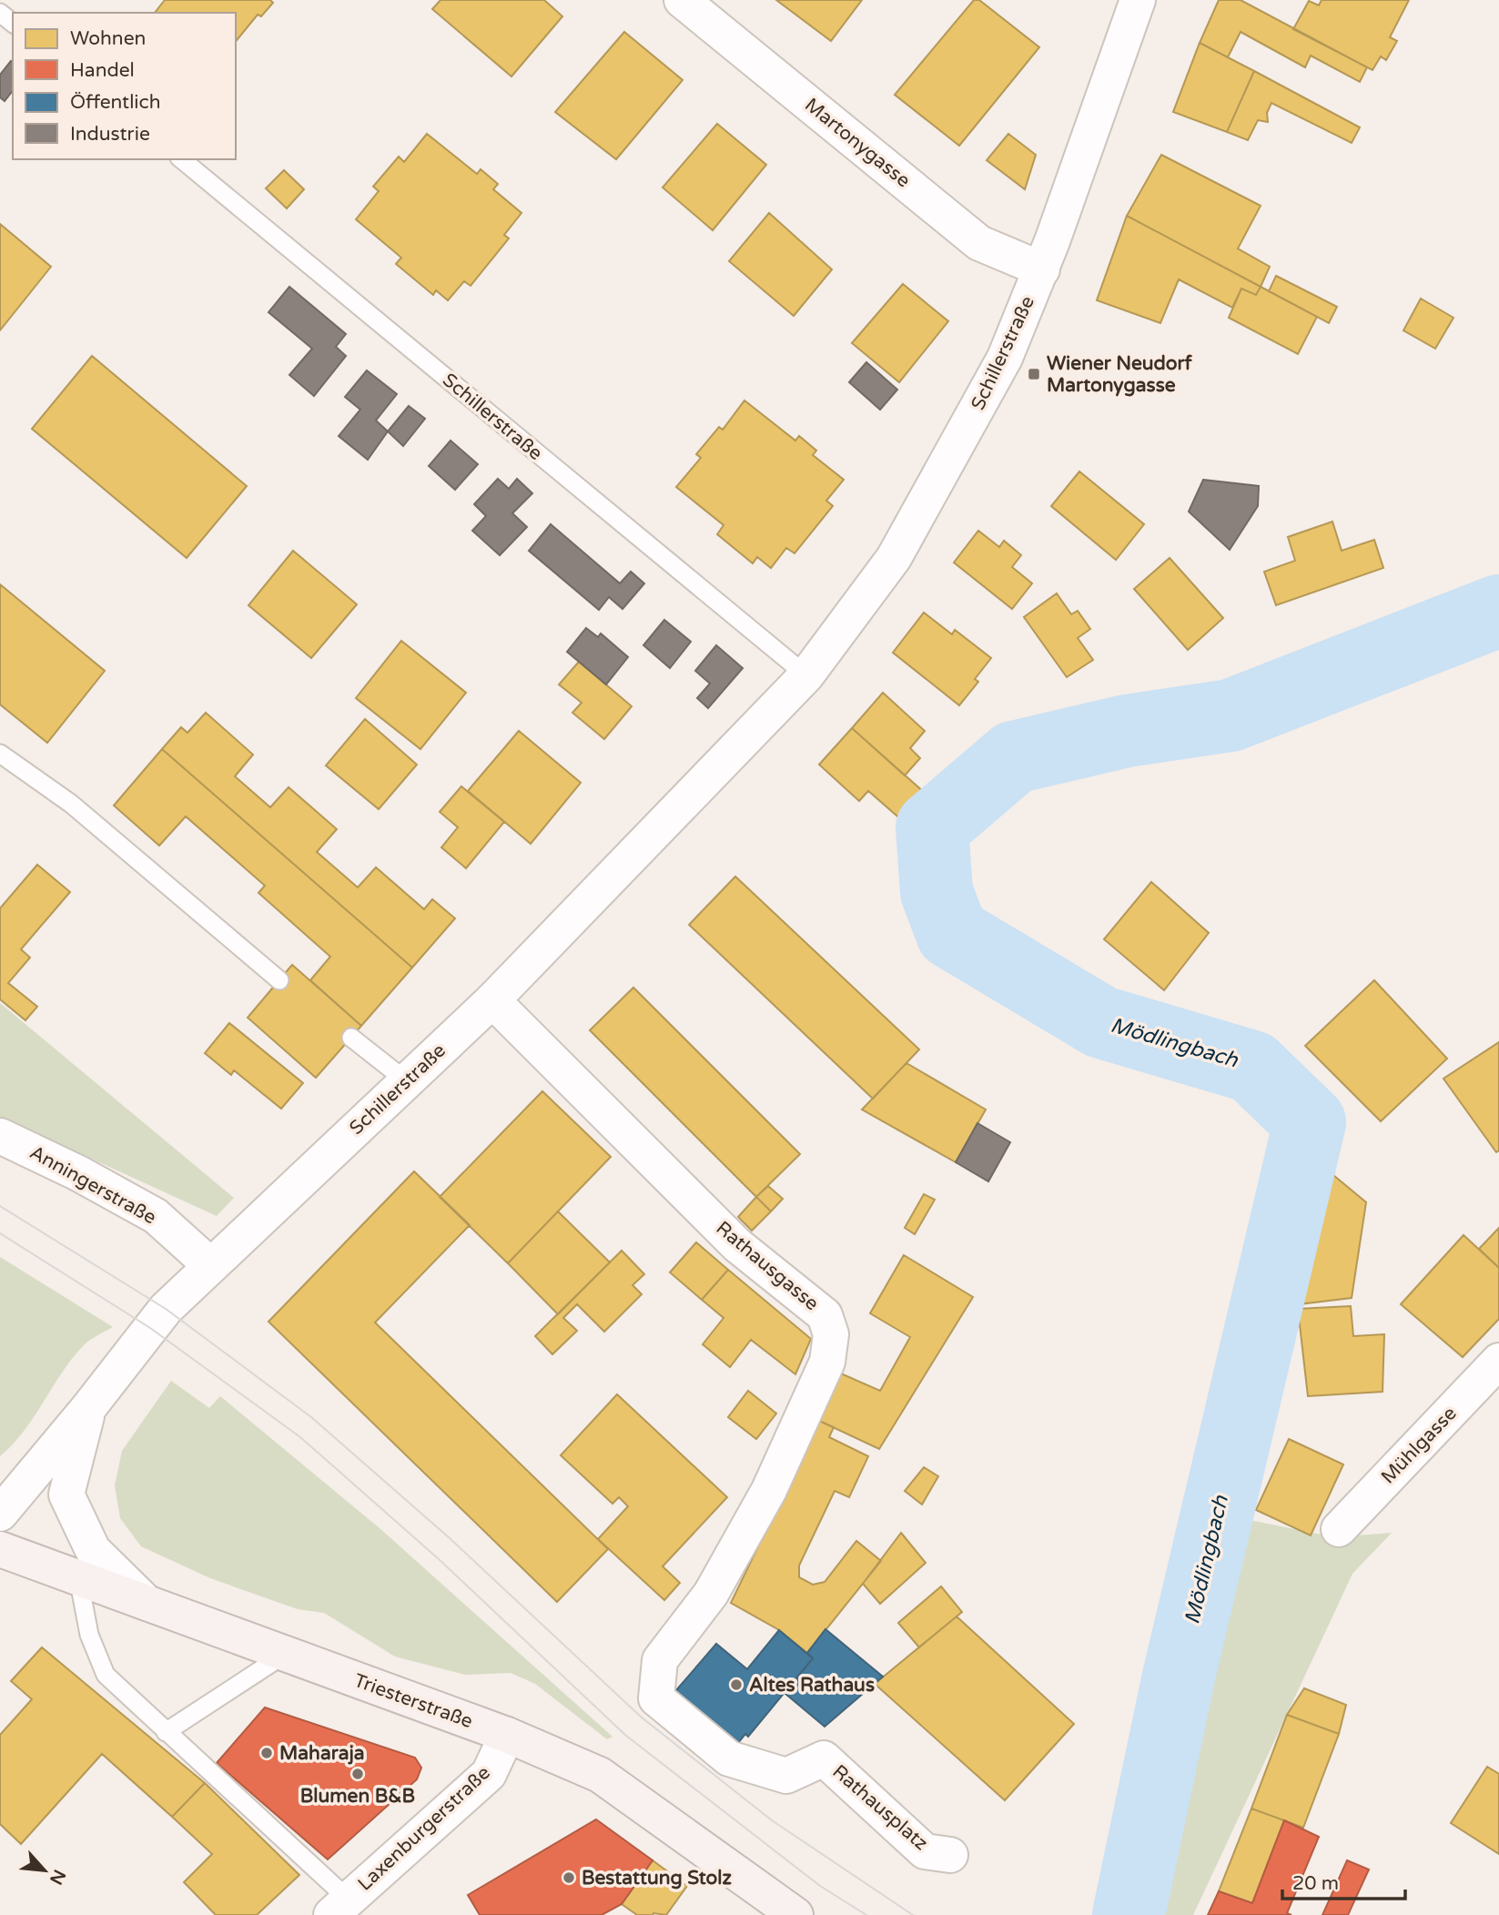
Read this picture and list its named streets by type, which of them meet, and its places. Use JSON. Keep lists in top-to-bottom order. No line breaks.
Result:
{"streets":{"main road":["Triesterstraße"],"street":["Martonygasse","Schillerstraße","Anningerstraße","Rathausgasse","Mühlgasse","Rathausplatz","Laxenburgerstraße"]},"crossings":[["Martonygasse","Schillerstraße"],["Schillerstraße","Anningerstraße"],["Schillerstraße","Rathausgasse"],["Rathausgasse","Rathausplatz"],["Triesterstraße","Laxenburgerstraße"]],"water":["Mödlingbach"],"places":{"transit":["Wiener Neudorf Martonygasse"],"other":["Altes Rathaus","Maharaja","Blumen B&B","Bestattung Stolz"]},"legend":["Wohnen","Handel","Öffentlich","Industrie"],"scale_bar":"20 m","north":"bottom right"}
